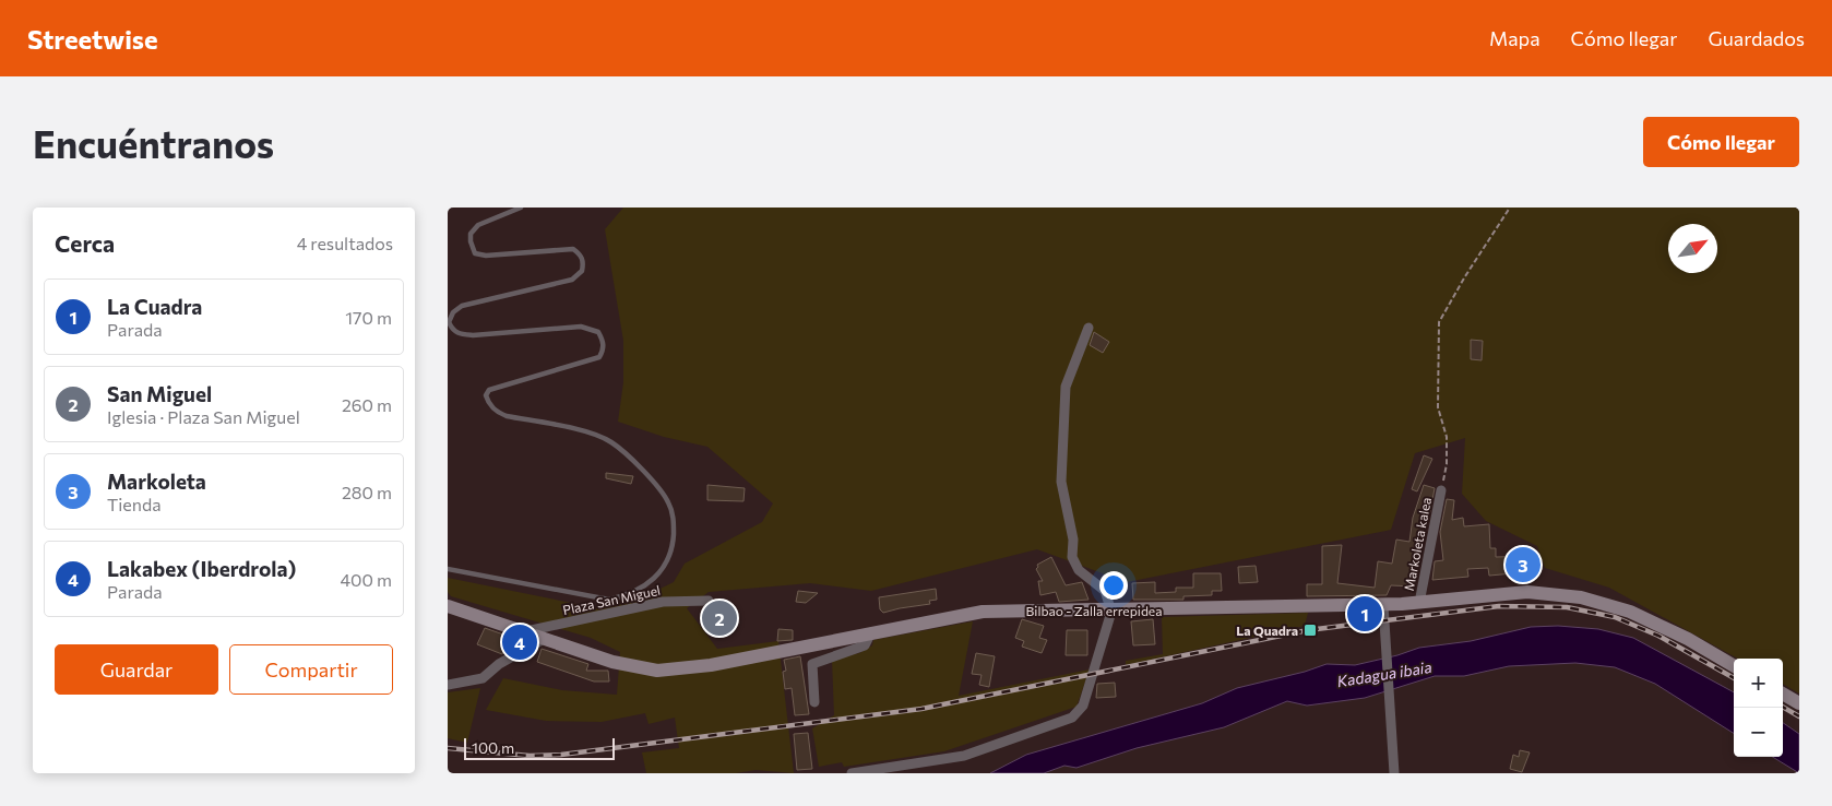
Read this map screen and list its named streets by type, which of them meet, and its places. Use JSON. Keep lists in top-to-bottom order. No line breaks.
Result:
{"streets":{"street":["Markoleta kalea","Plaza San Miguel","Bilbao - Zalla errepidea"]},"crossings":[["Markoleta kalea","Bilbao - Zalla errepidea"],["Plaza San Miguel","Bilbao - Zalla errepidea"]],"water":["Kadagua ibaia"],"places":{"transit":["La Quadra"]},"scale_bar":"100 m","north":"top right","page":{"header":"Streetwise","nav":["Mapa","Cómo llegar","Guardados"],"buttons":["Cómo llegar",["Guardar","Compartir"]],"title":"Encuéntranos","heading":["Cerca","4 resultados"],"list":[{"mark":"1","name":"La Cuadra","note":"Parada","value":"170 m"},{"mark":"2","name":"San Miguel","note":"Iglesia · Plaza San Miguel","value":"260 m"},{"mark":"3","name":"Markoleta","note":"Tienda","value":"280 m"},{"mark":"4","name":"Lakabex (Iberdrola)","note":"Parada","value":"400 m"}],"pins":["3","1","2","4"],"map_buttons":["+","−"],"scale":"100 m"}}
